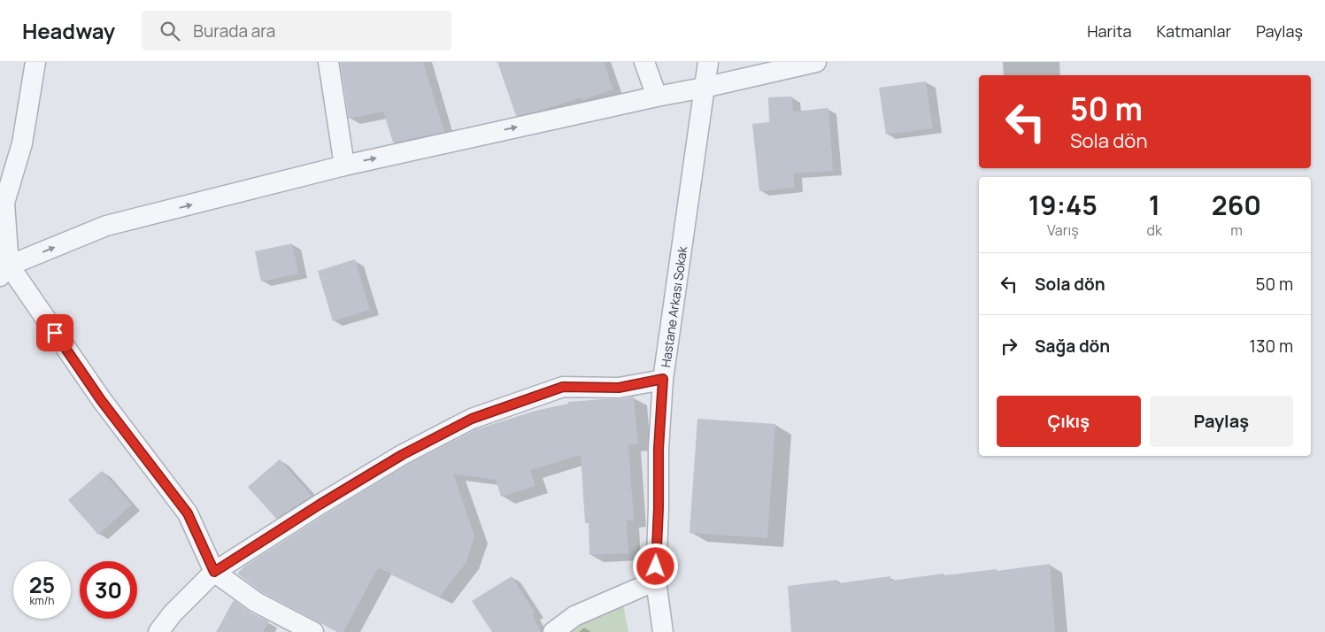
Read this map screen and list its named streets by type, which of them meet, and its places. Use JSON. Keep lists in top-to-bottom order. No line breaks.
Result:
{"streets":{"street":["Hastane Arkası Sokak"]},"page":{"header":"Headway","search":"Burada ara","nav":["Harita","Katmanlar","Paylaş"],"turn":["50 m","Sola dön"],"eta":["19:45","Varış","1","dk","260","m"],"list":[{"name":"Sola dön","value":"50 m"},{"name":"Sağa dön","value":"130 m"}],"buttons":["Çıkış","Paylaş"],"speed":"25 km/h","limit":"30"}}
